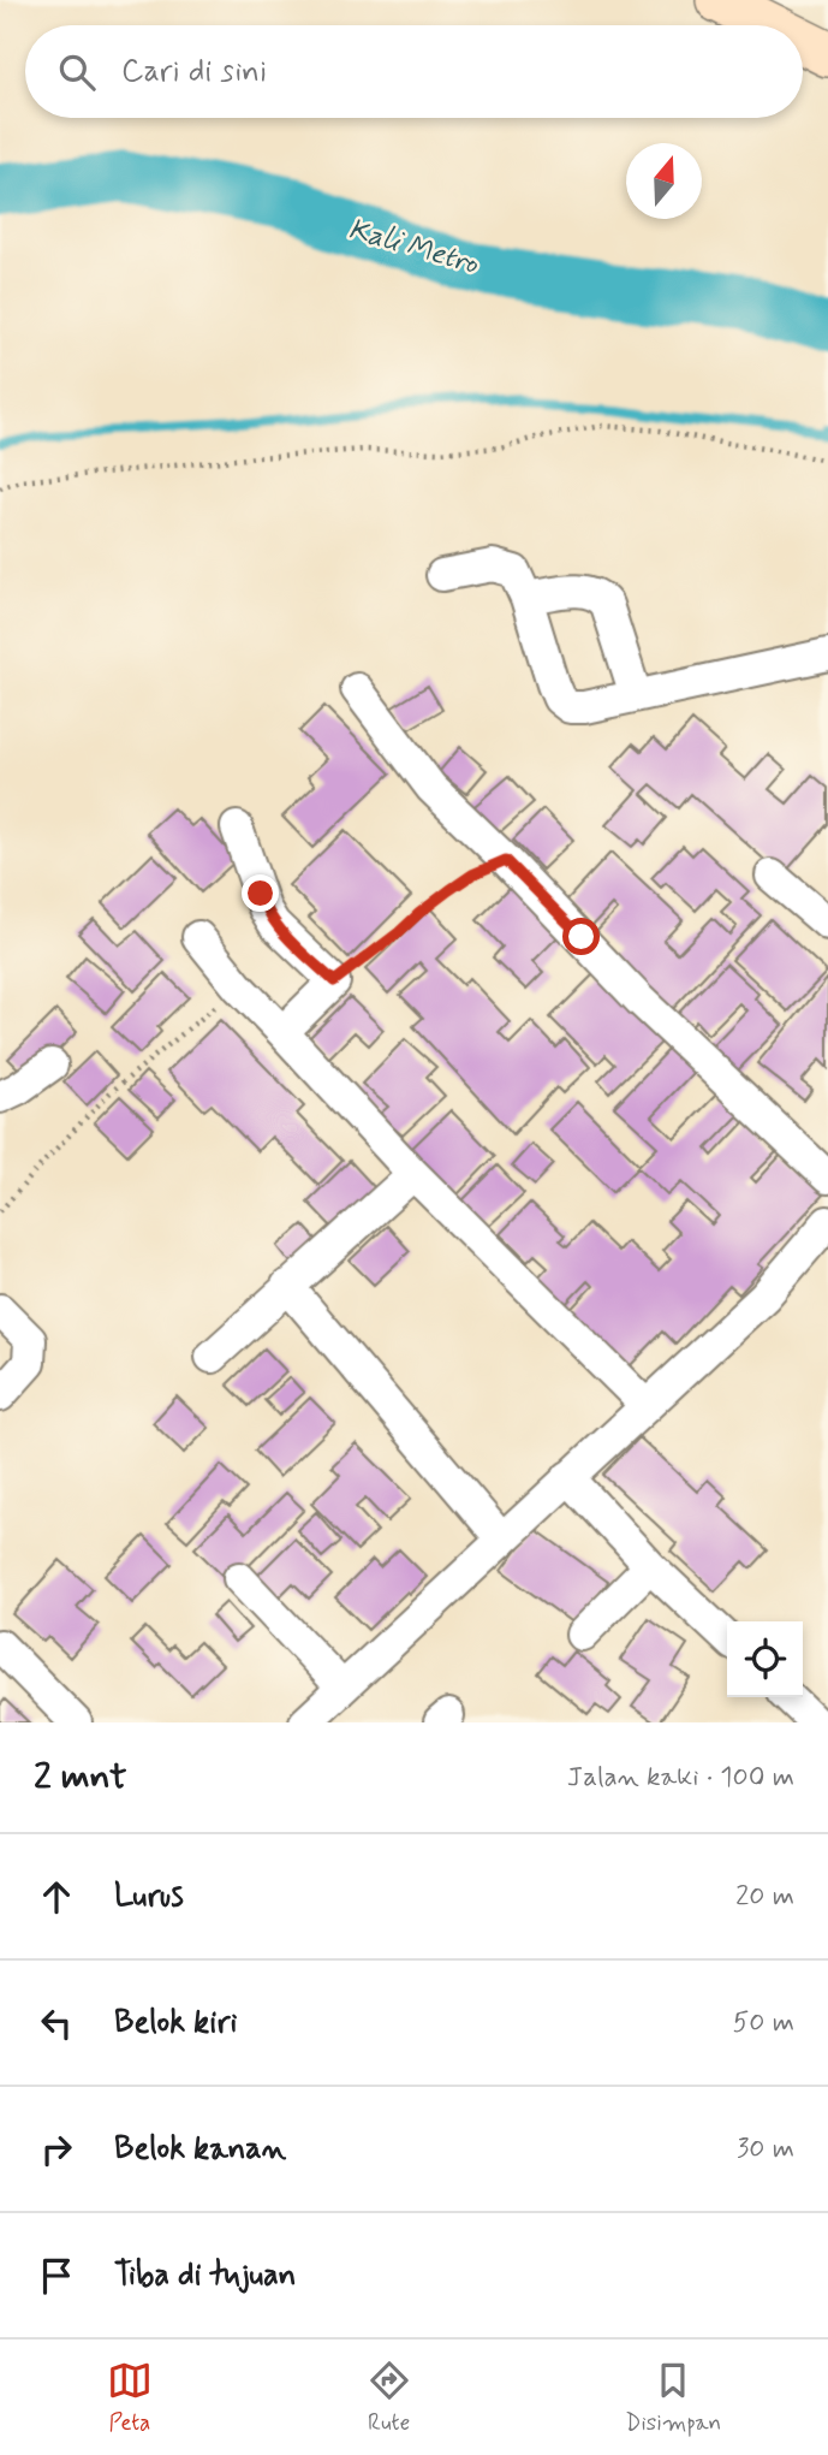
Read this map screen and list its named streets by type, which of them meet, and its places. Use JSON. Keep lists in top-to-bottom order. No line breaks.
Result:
{"water":["Kali Metro"],"north":"top","page":{"search":"Cari di sini","heading":["2 mnt","Jalan kaki · 100 m"],"list":[["Lurus","20 m"],["Belok kiri","50 m"],["Belok kanan","30 m"],"Tiba di tujuan"],"nav":["Peta","Rute","Disimpan"]}}
